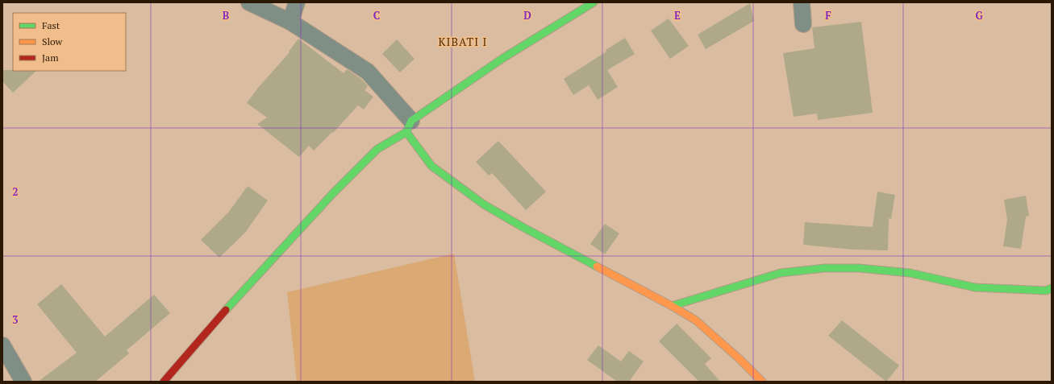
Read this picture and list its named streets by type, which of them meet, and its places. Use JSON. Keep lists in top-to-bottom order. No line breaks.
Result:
{"districts":["KIBATI I"],"legend":["Fast","Slow","Jam"],"grid":{"columns":["B","C","D","E","F","G"],"rows":["2","3"]}}
